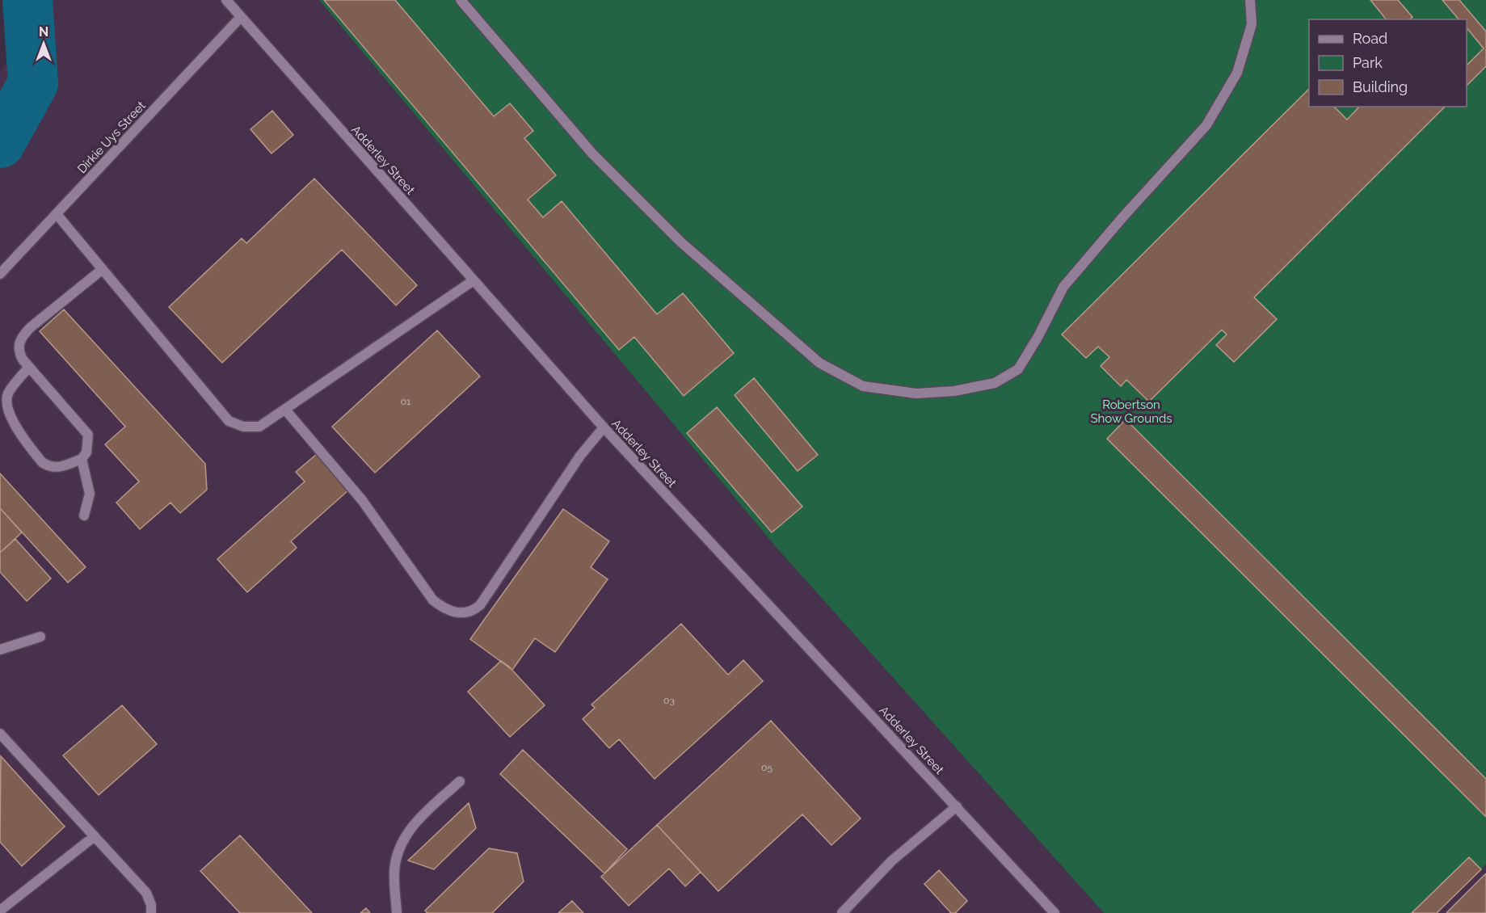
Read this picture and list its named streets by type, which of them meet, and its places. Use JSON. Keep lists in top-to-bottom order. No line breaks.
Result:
{"streets":{"street":["Dirkie Uys Street","Adderley Street"]},"crossings":[["Dirkie Uys Street","Adderley Street"]],"parks":["Robertson Show Grounds"],"house_numbers":["01","03","05"],"legend":["Road","Park","Building"],"north":"top"}
